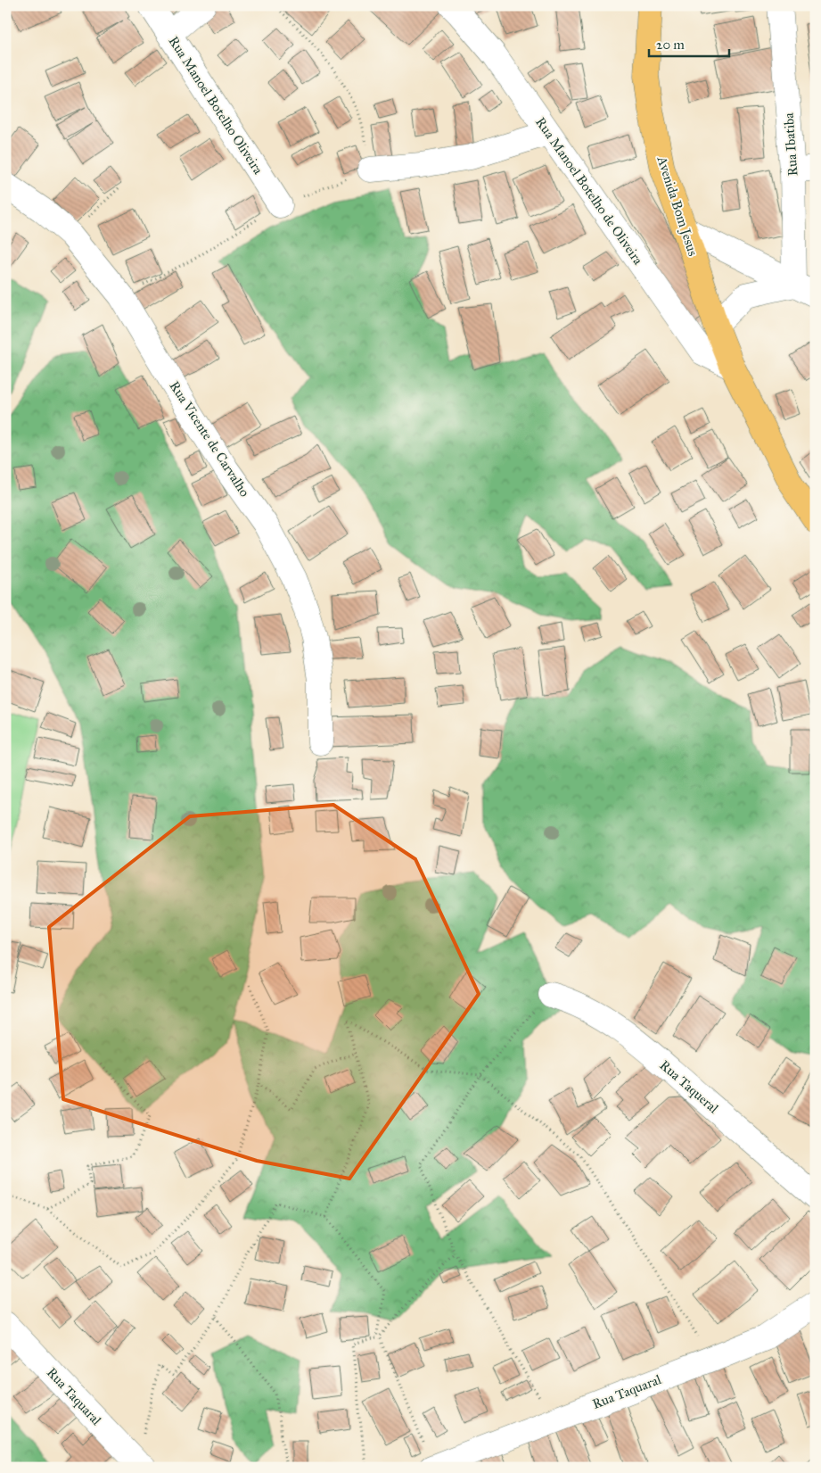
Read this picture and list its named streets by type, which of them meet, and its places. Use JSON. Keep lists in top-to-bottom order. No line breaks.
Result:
{"streets":{"main road":["Avenida Bom Jesus"],"street":["Rua Manoel Botelho Oliveira","Rua Ibatiba","Rua Manoel Botelho de Oliveira","Rua Vicente de Carvalho","Rua Taqueral","Rua Taquaral"]},"crossings":[["Rua Manoel Botelho de Oliveira","Avenida Bom Jesus"]],"scale_bar":"20 m"}
